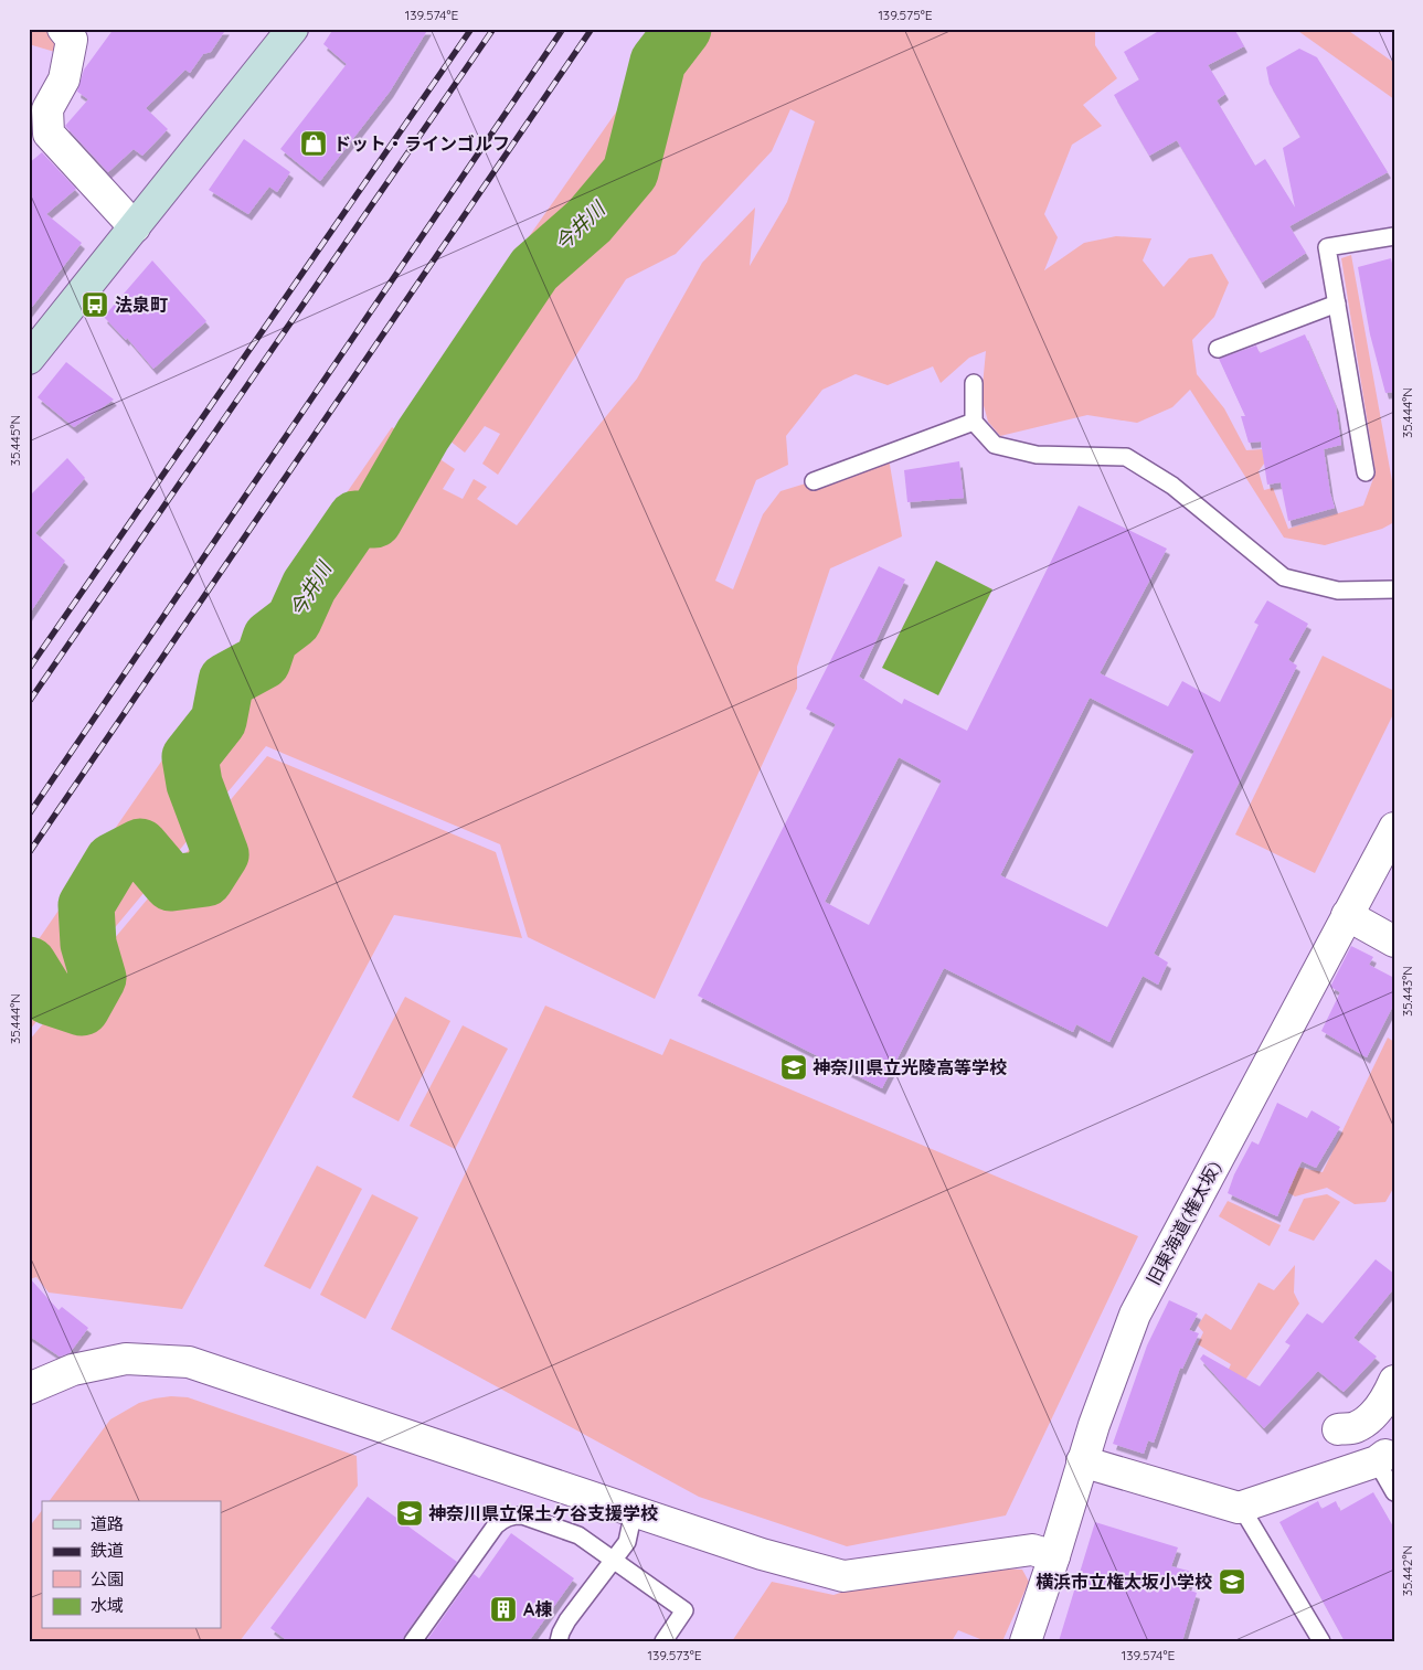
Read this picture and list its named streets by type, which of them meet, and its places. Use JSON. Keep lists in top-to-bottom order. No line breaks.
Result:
{"streets":{"street":["旧東海道(権太坂)"]},"water":["今井川"],"places":{"shop":["ドット・ラインゴルフ"],"bus stop":["法泉町"],"school or university":["神奈川県立光陵高等学校","神奈川県立保土ケ谷支援学校","横浜市立権太坂小学校"],"building":["A棟"]},"legend":["道路","鉄道","公園","水域"],"coordinates":["139.574°E","139.575°E","35.444°N","35.445°N","35.443°N","35.442°N","139.573°E"]}
